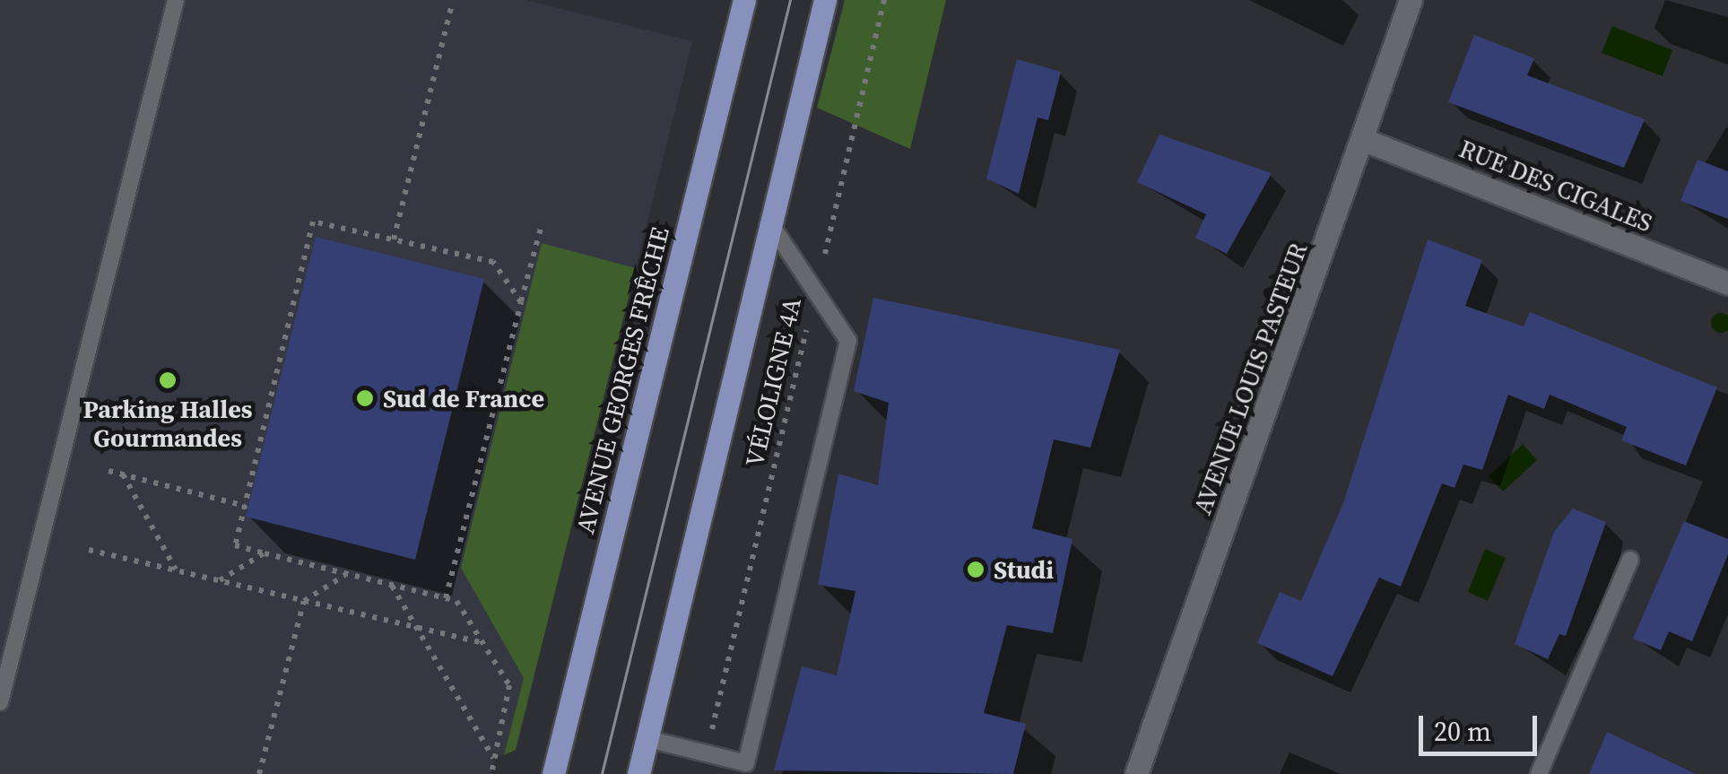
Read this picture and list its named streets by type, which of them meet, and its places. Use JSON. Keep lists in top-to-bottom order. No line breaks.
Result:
{"streets":{"main road":["AVENUE GEORGES FRÊCHE"],"street":["RUE DES CIGALES","AVENUE LOUIS PASTEUR"],"path":["VÉLOLIGNE 4A"]},"crossings":[["RUE DES CIGALES","AVENUE LOUIS PASTEUR"]],"places":["Parking Halles Gourmandes","Sud de France","Studi"],"scale_bar":"20 m"}
